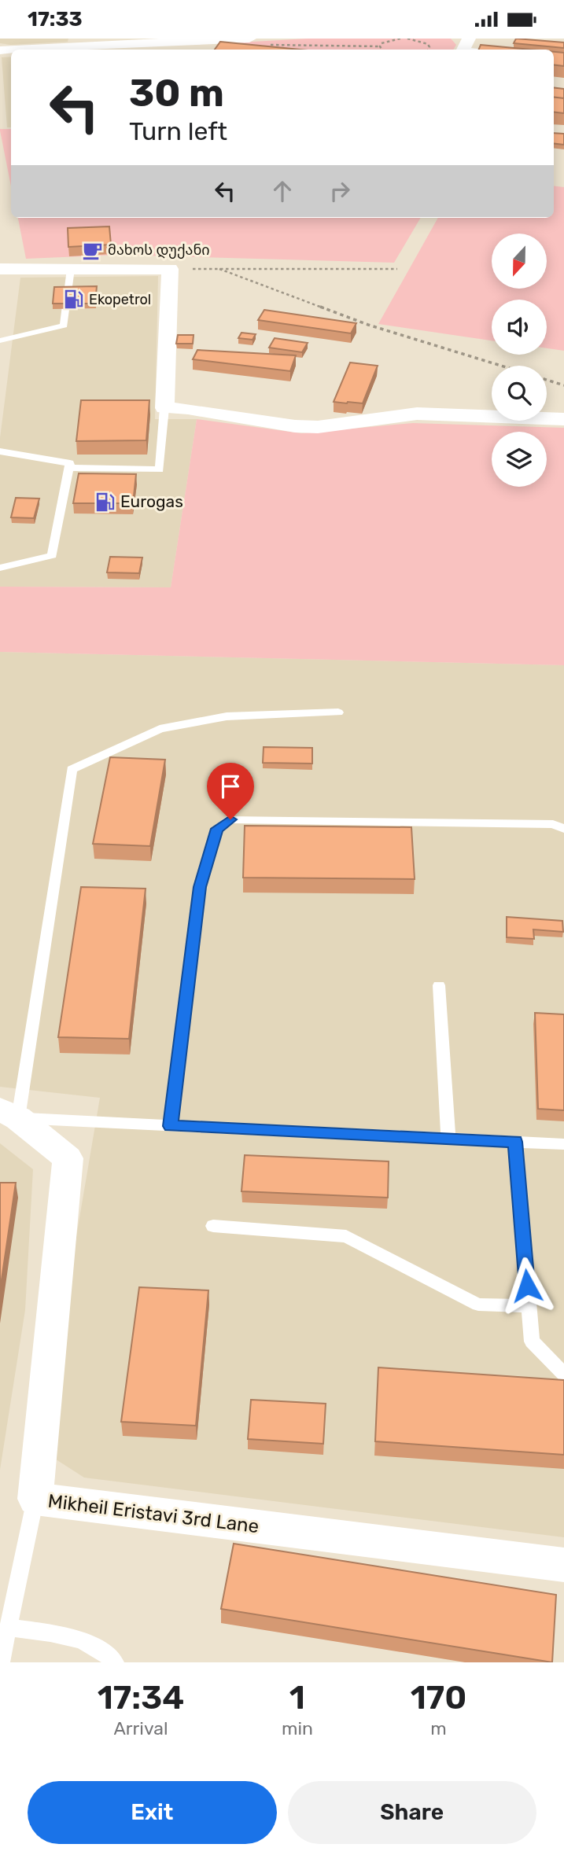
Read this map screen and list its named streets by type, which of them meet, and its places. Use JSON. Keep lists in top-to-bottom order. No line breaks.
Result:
{"streets":{"street":["Mikheil Eristavi 3rd Lane"]},"places":{"cafe":["მახოს დუქანი"],"fuel station":["Ekopetrol","Eurogas"]},"north":"bottom","page":{"status":"17:33","turn":["30 m","Turn left"],"eta":["17:34","Arrival","1","min","170","m"],"buttons":["Exit","Share"]}}
